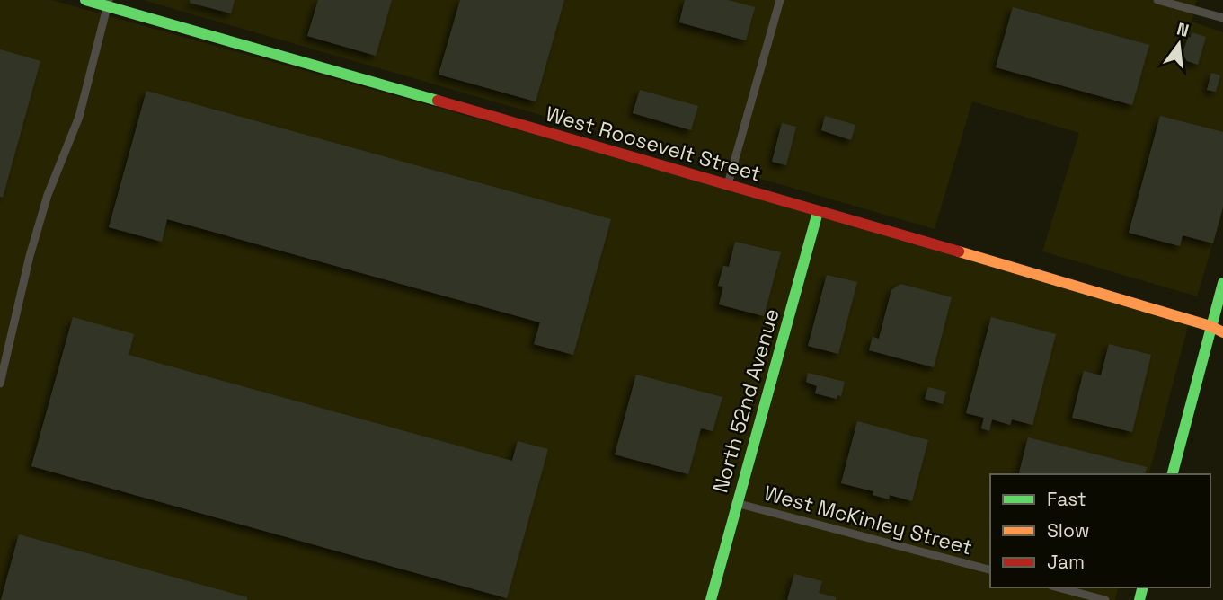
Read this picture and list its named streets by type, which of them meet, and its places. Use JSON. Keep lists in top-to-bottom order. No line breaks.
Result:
{"streets":{"street":["West Roosevelt Street","North 52nd Avenue","West McKinley Street"]},"crossings":[["West Roosevelt Street","North 52nd Avenue"],["North 52nd Avenue","West McKinley Street"]],"legend":["Fast","Slow","Jam"],"north":"top"}
